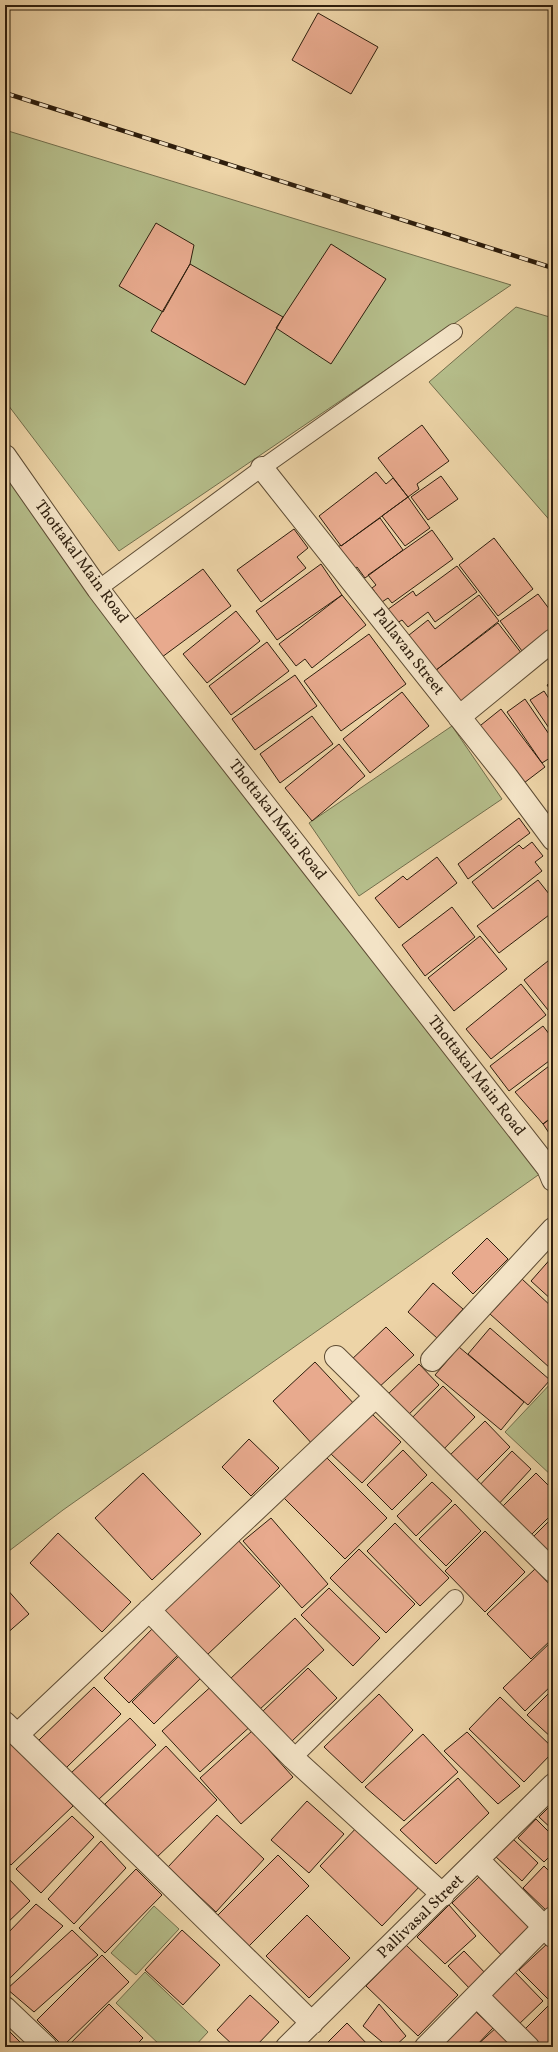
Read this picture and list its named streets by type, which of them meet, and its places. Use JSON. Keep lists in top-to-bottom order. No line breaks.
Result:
{"streets":{"street":["Thottakal Main Road","Pallavan Street","Pallivasal Street"]}}
